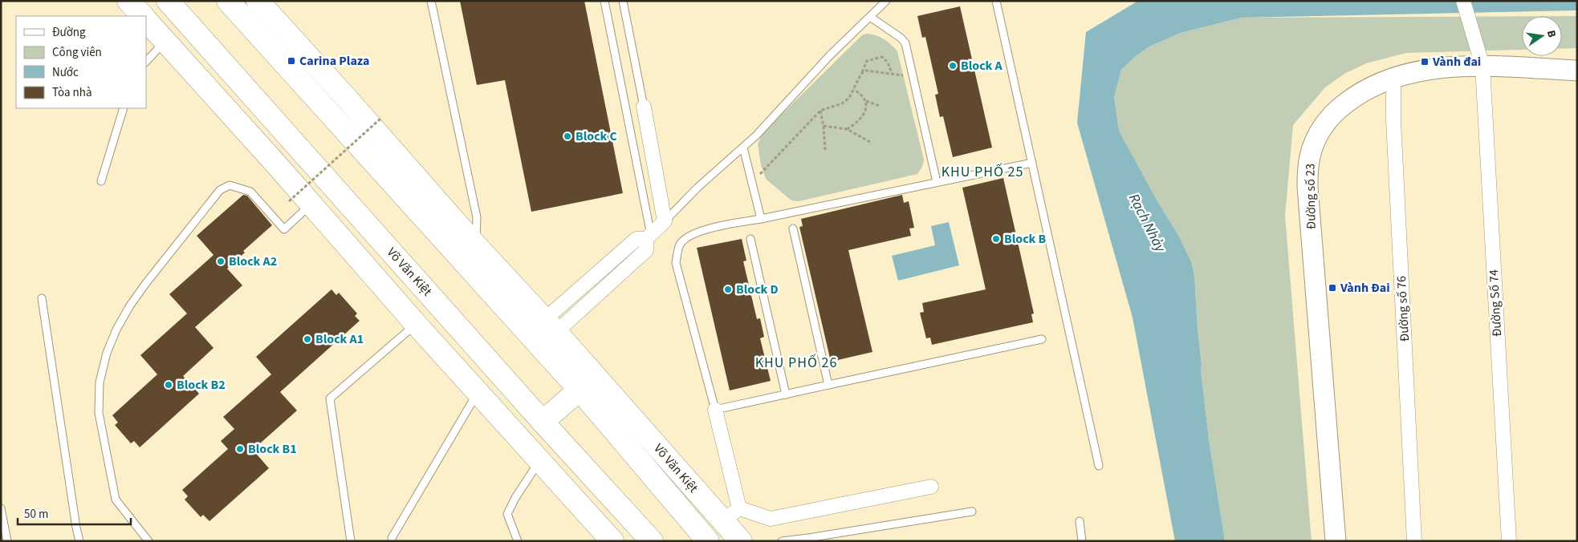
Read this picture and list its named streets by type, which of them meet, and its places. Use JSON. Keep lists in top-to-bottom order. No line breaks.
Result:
{"streets":{"main road":["Võ Văn Kiệt"],"street":["Đường số 23","Đường Số 74","Đường số 76"]},"crossings":[["Đường số 23","Đường Số 74"],["Đường số 23","Đường số 76"]],"districts":["KHU PHỐ 25","KHU PHỐ 26"],"water":["Rạch Nhảy"],"places":{"transit":["Carina Plaza","Vành đai","Vành Đai"],"other":["Block A","Block C","Block B","Block A2","Block D","Block A1","Block B2","Block B1"]},"legend":["Đường","Công viên","Nước","Tòa nhà"],"scale_bar":"50 m","north":"right"}
